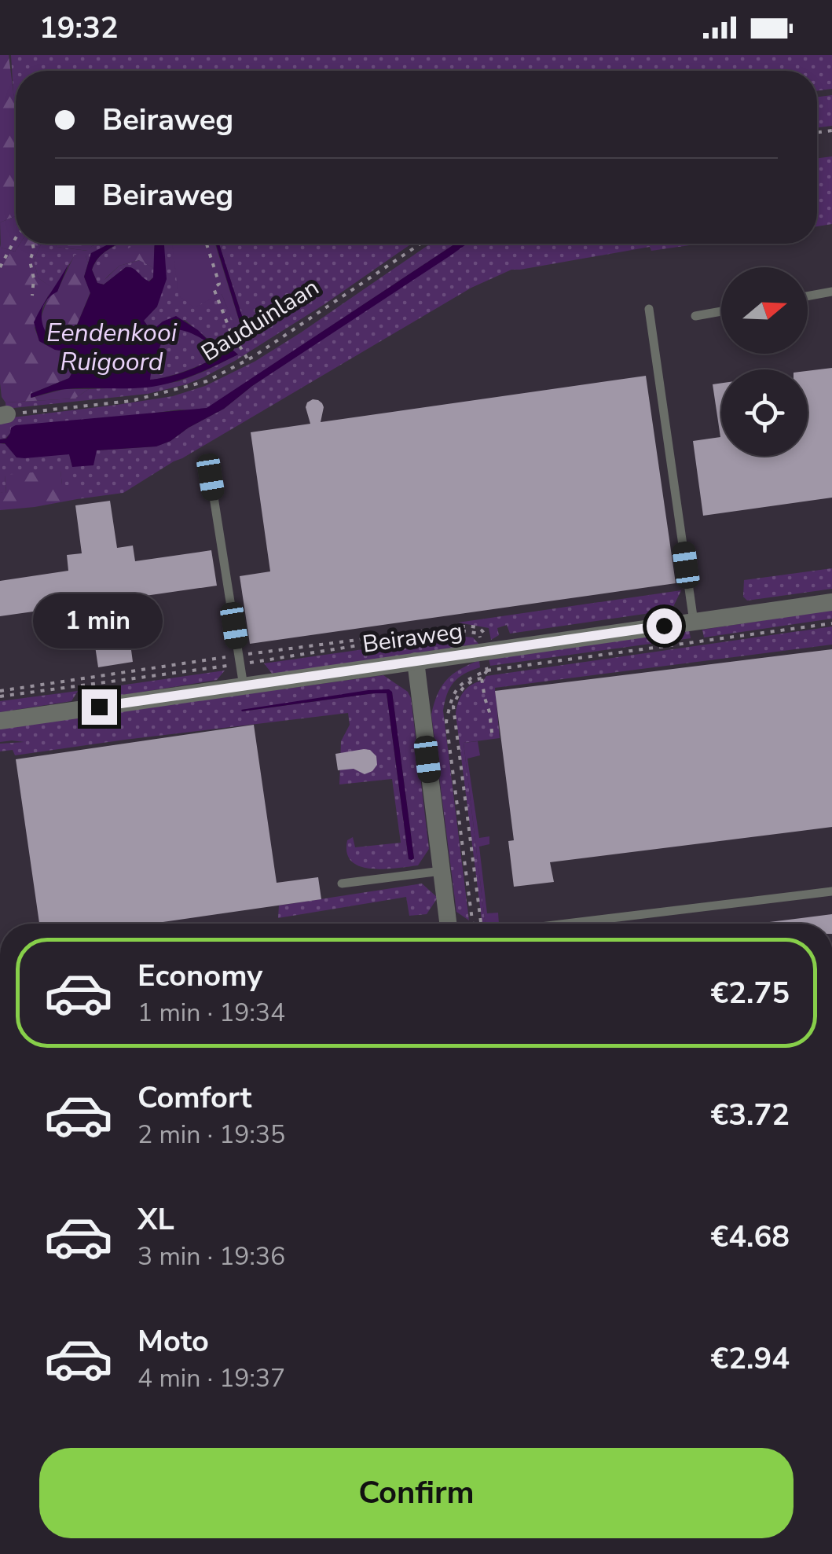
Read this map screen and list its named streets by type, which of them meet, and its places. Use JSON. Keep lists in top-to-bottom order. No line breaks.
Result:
{"streets":{"street":["Beiraweg"],"path":["Bauduinlaan"]},"water":["Eendenkooi Ruigoord"],"north":"right","page":{"status":"19:32","banner":["Beiraweg","Beiraweg"],"bubble":"1 min","list":[{"name":"Economy","note":"1 min · 19:34","value":"€2.75"},{"name":"Comfort","note":"2 min · 19:35","value":"€3.72"},{"name":"XL","note":"3 min · 19:36","value":"€4.68"},{"name":"Moto","note":"4 min · 19:37","value":"€2.94"}],"buttons":"Confirm"}}
